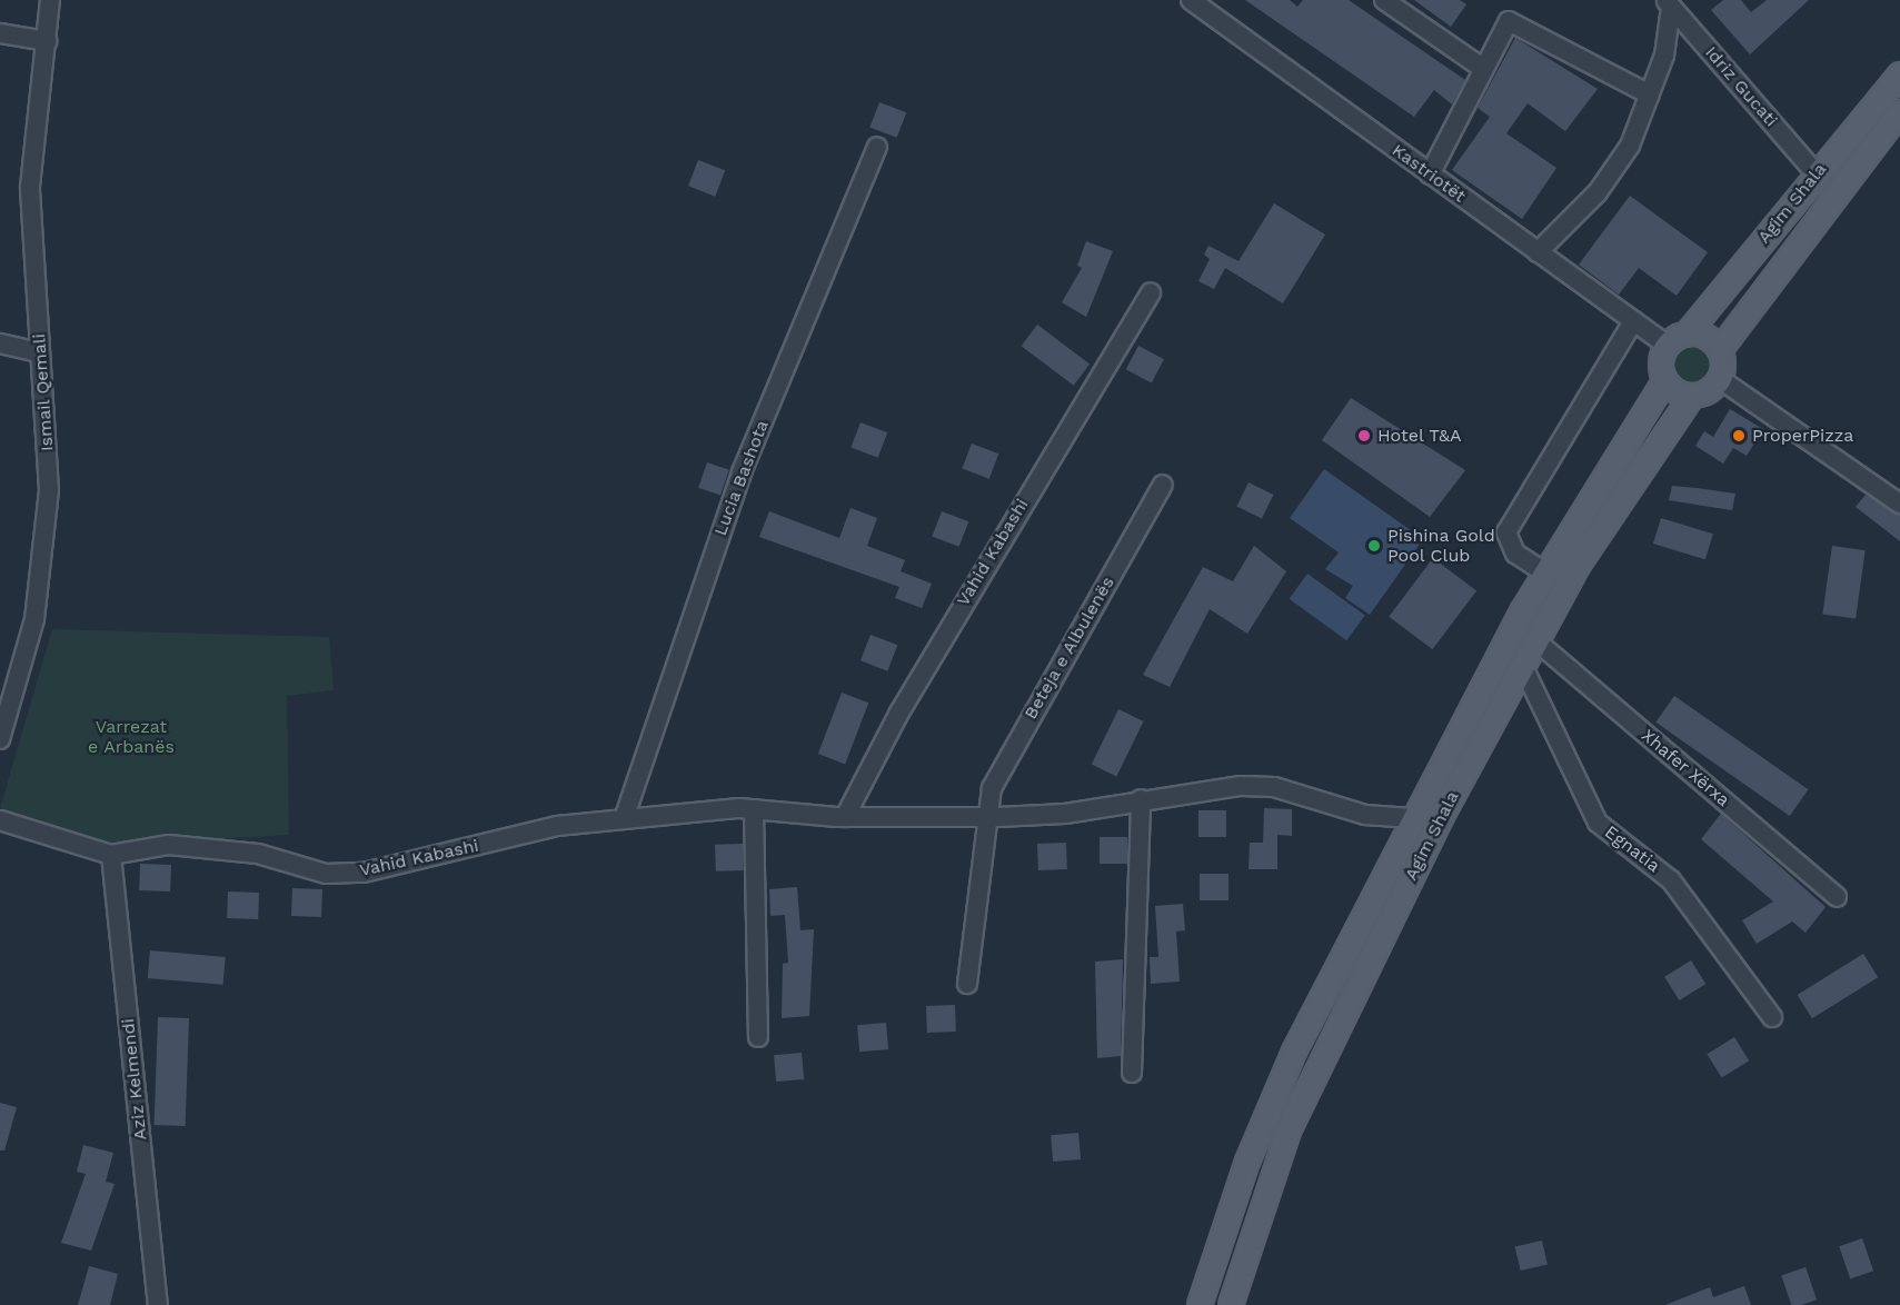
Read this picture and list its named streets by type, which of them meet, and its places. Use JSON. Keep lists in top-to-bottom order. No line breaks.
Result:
{"streets":{"main road":["Agim Shala"],"street":["Idriz Gucati","Kastriotët","Ismail Qemali","Lucia Bashota","Vahid Kabashi","Beteja e Albulenës","Xhafer Xërxa","Egnatia","Aziz Kelmendi"]},"crossings":[["Idriz Gucati","Agim Shala"],["Kastriotët","Agim Shala"],["Agim Shala","Vahid Kabashi"],["Agim Shala","Xhafer Xërxa"],["Agim Shala","Egnatia"],["Lucia Bashota","Vahid Kabashi"],["Vahid Kabashi","Beteja e Albulenës"],["Vahid Kabashi","Aziz Kelmendi"]],"parks":["Varrezat e Arbanës"],"places":["Hotel T&A","ProperPizza","Pishina Gold Pool Club"]}
